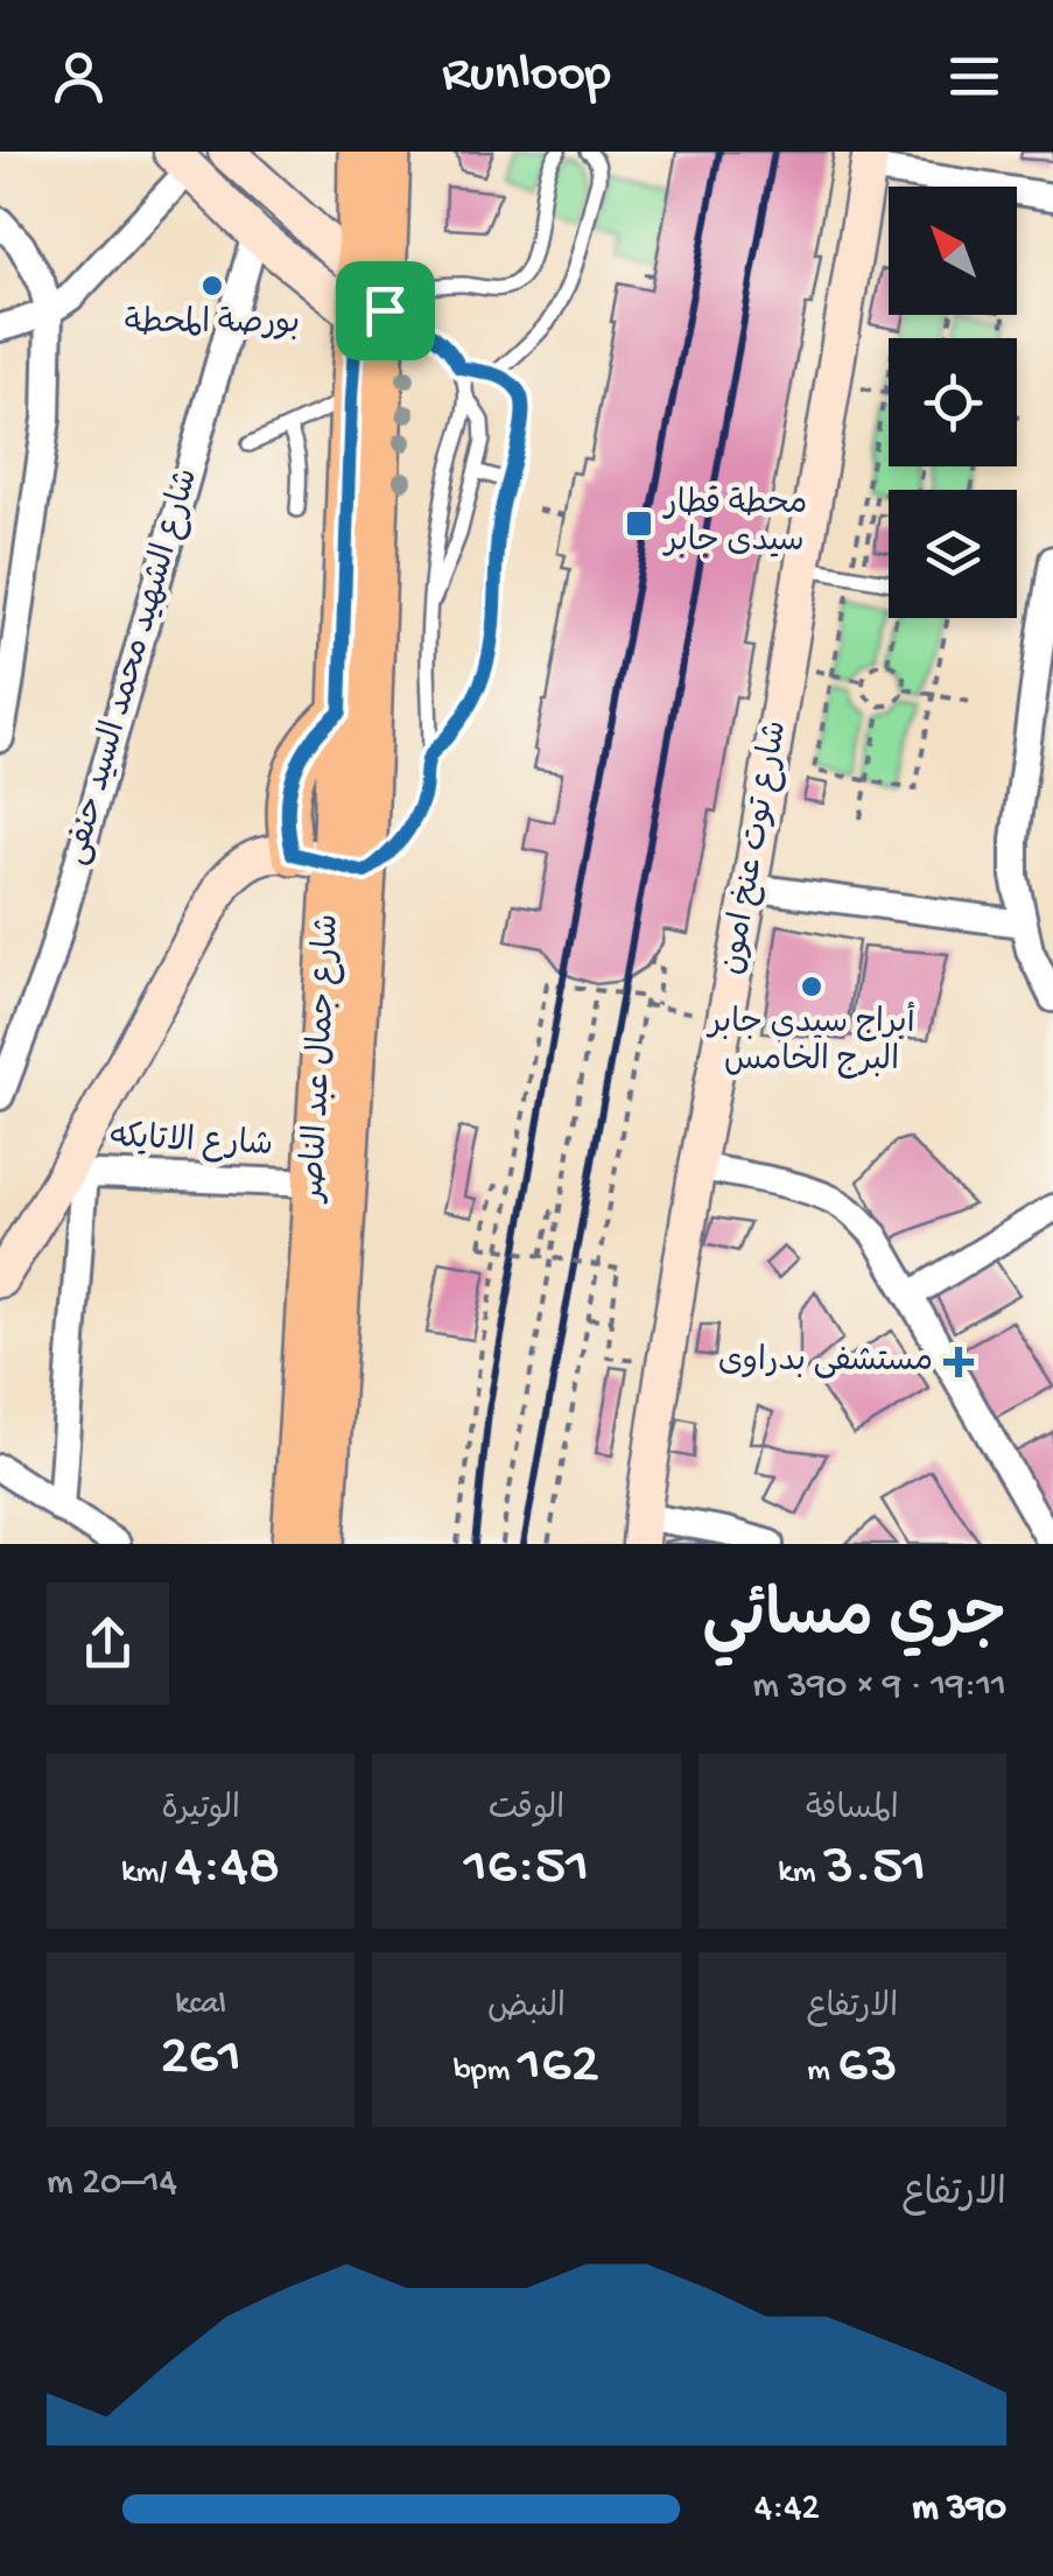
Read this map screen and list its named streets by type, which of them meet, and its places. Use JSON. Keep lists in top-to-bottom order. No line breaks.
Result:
{"streets":{"main road":["شارع توت عنخ امون","شارع جمال عبد الناصر"],"street":["شارع الشهيد محمد السيد حنفى","شارع الاتايكه"]},"crossings":[["شارع جمال عبد الناصر","شارع الاتايكه"]],"places":{"other":["بورصة المحطة","أبراج سيدي جابر البرج الخامس"],"transit":["محطة قطار سيدى جابر"],"health":["مستشفى بدراوى"]},"north":"top left","page":{"header":"Runloop","heading":["جري مسائي","19:11 · 9 × 390 m"],"stats":[["المسافة","3.51 km"],["الوقت","16:51"],["الوتيرة","4:48 /km"],["الارتفاع","63 m"],["النبض","162 bpm"],["kcal","261"]],"chart":["الارتفاع","14–20 m"],"list":[{"name":"390 m","note":"4:42"}]}}
